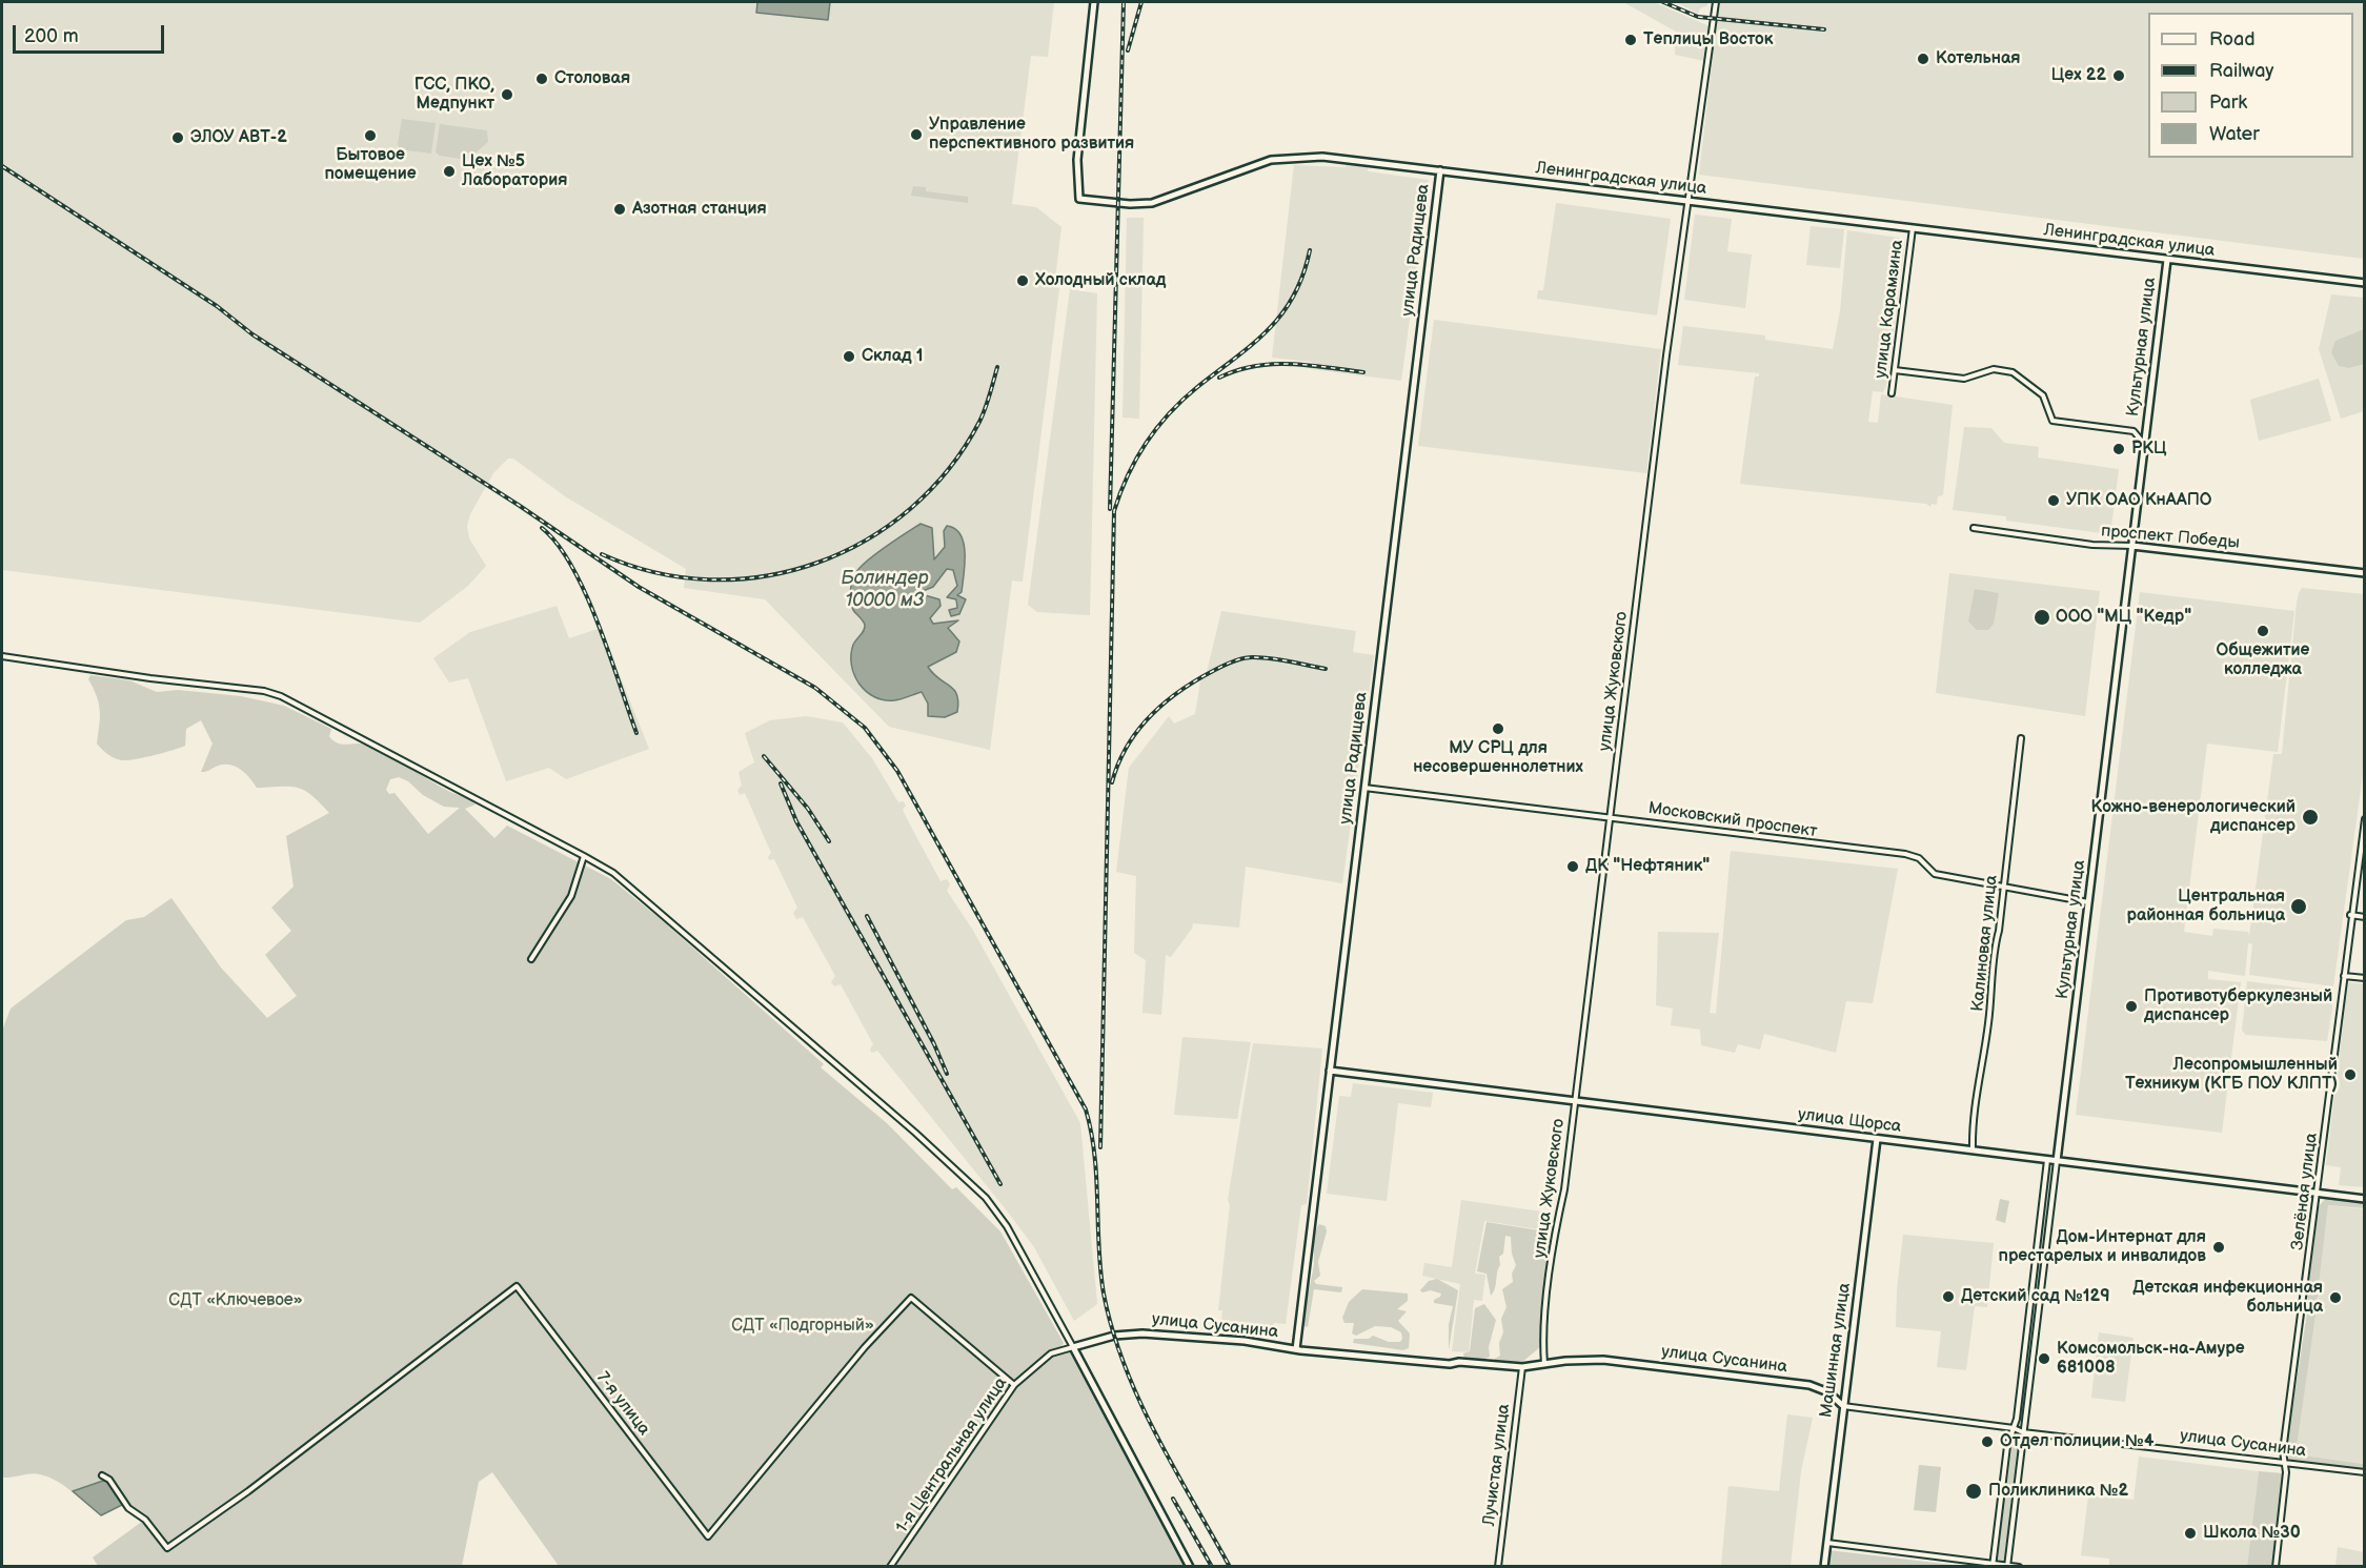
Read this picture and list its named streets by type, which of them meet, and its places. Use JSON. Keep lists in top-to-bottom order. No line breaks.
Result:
{"streets":{"street":["Ленинградская улица","улица Радищева","улица Карамзина","Культурная улица","проспект Победы","улица Жуковского","Московский проспект","Калиновая улица","улица Щорса","Зелёная улица","улица Сусанина","Машинная улица","7-я улица","1-я Центральная улица","Лучистая улица"]},"crossings":[["Ленинградская улица","улица Радищева"],["Ленинградская улица","улица Карамзина"],["Ленинградская улица","Культурная улица"],["Ленинградская улица","улица Жуковского"],["улица Радищева","Московский проспект"],["улица Радищева","улица Щорса"],["улица Радищева","улица Сусанина"],["Культурная улица","проспект Победы"],["Культурная улица","Московский проспект"],["Культурная улица","улица Щорса"],["Культурная улица","улица Сусанина"],["улица Жуковского","Московский проспект"],["улица Жуковского","улица Щорса"],["улица Жуковского","улица Сусанина"],["Московский проспект","Калиновая улица"],["Калиновая улица","улица Щорса"],["улица Щорса","Зелёная улица"],["улица Щорса","Машинная улица"],["Зелёная улица","улица Сусанина"],["улица Сусанина","Машинная улица"],["улица Сусанина","1-я Центральная улица"],["улица Сусанина","Лучистая улица"],["7-я улица","1-я Центральная улица"]],"water":["Болиндер 10000 м3"],"parks":["СДТ «Ключевое»","СДТ «Подгорный»"],"places":["Теплицы Восток","Котельная","Цех 22","Столовая","ГСС, ПКО, Медпункт","Управление перспективного развития","Бытовое помещение","ЭЛОУ АВТ-2","Цех №5 Лаборатория","Азотная станция","Холодный склад","Склад 1","РКЦ","УПК ОАО КнААПО","ООО \"МЦ \"Кедр\"","Общежитие колледжа","МУ СРЦ для несовершеннолетних","Кожно-венерологический диспансер","ДК \"Нефтяник\"","Центральная районная больница","Противотуберкулезный диспансер","Лесопромышленный Техникум (КГБ ПОУ КЛПТ)","Дом-Интернат для престарелых и инвалидов","Детский сад №129","Детская инфекционная больница","Комсомольск-на-Амуре 681008","Отдел полиции №4","Поликлиника №2","Школа №30"],"legend":["Road","Railway","Park","Water"],"scale_bar":"200 m"}
